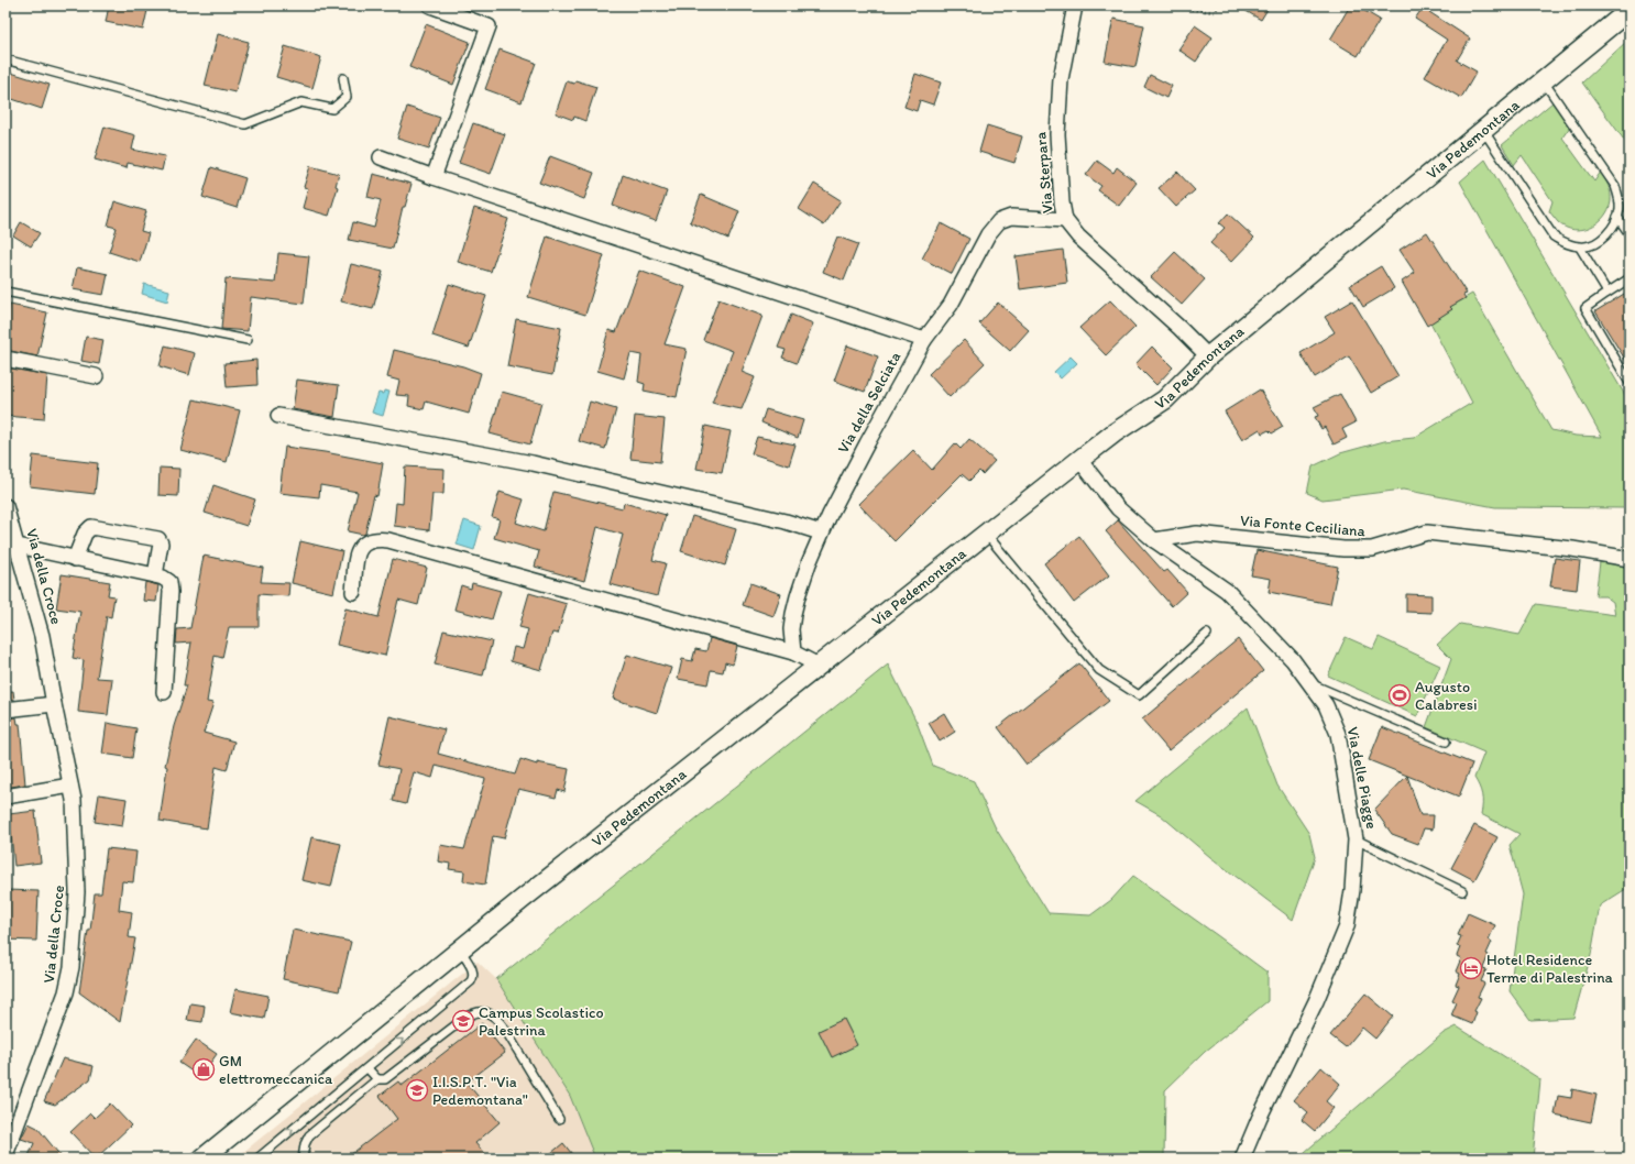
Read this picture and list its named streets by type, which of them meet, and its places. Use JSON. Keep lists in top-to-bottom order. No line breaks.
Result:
{"streets":{"street":["Via Pedemontana","Via Sterpara","Via della Selciata","Via Fonte Ceciliana","Via della Croce","Via delle Piagge"]},"crossings":[["Via Pedemontana","Via Sterpara"],["Via Pedemontana","Via delle Piagge"],["Via Sterpara","Via della Selciata"],["Via Fonte Ceciliana","Via delle Piagge"]],"places":{"sports":["Augusto Calabresi"],"hotel":["Hotel Residence Terme di Palestrina"],"school or university":["Campus Scolastico Palestrina","I.I.S.P.T. \"Via Pedemontana\""],"shop":["GM elettromeccanica"]}}
